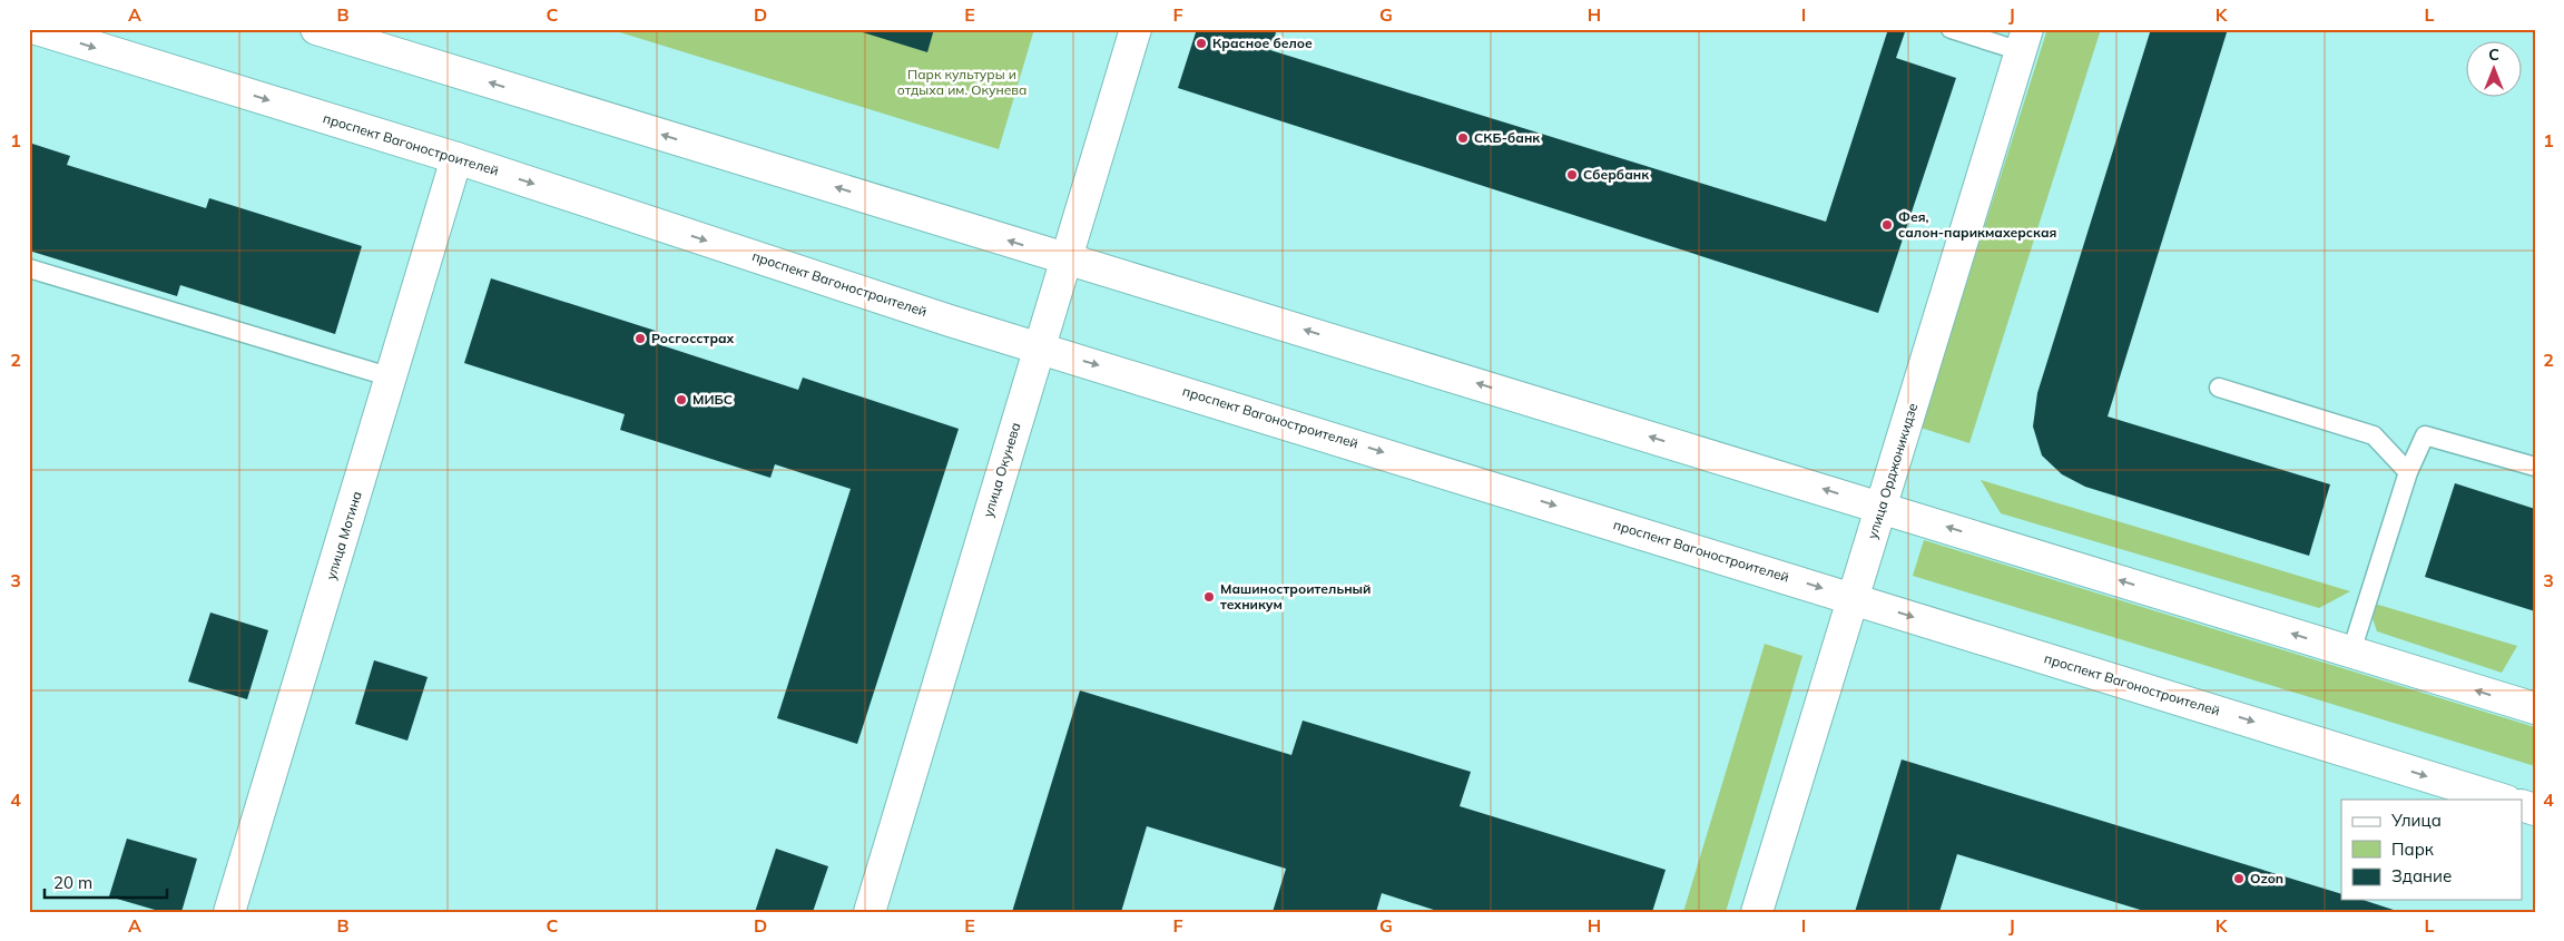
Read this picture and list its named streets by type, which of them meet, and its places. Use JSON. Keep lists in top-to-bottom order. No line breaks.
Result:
{"streets":{"main road":["проспект Вагоностроителей","улица Окунева","улица Орджоникидзе","улица Мотина"]},"crossings":[["проспект Вагоностроителей","улица Окунева"],["проспект Вагоностроителей","улица Орджоникидзе"],["проспект Вагоностроителей","улица Мотина"]],"parks":["Парк культуры и отдыха им. Окунева"],"places":["Красное белое","СКБ-банк","Сбербанк","Фея, салон-парикмахерская","Росгосстрах","МИБС","Машиностроительный техникум","Ozon"],"legend":["Улица","Парк","Здание"],"scale_bar":"20 m","north":"top","grid":{"columns":["A","B","C","D","E","F","G","H","I","J","K","L"],"rows":["1","2","3","4"]}}
